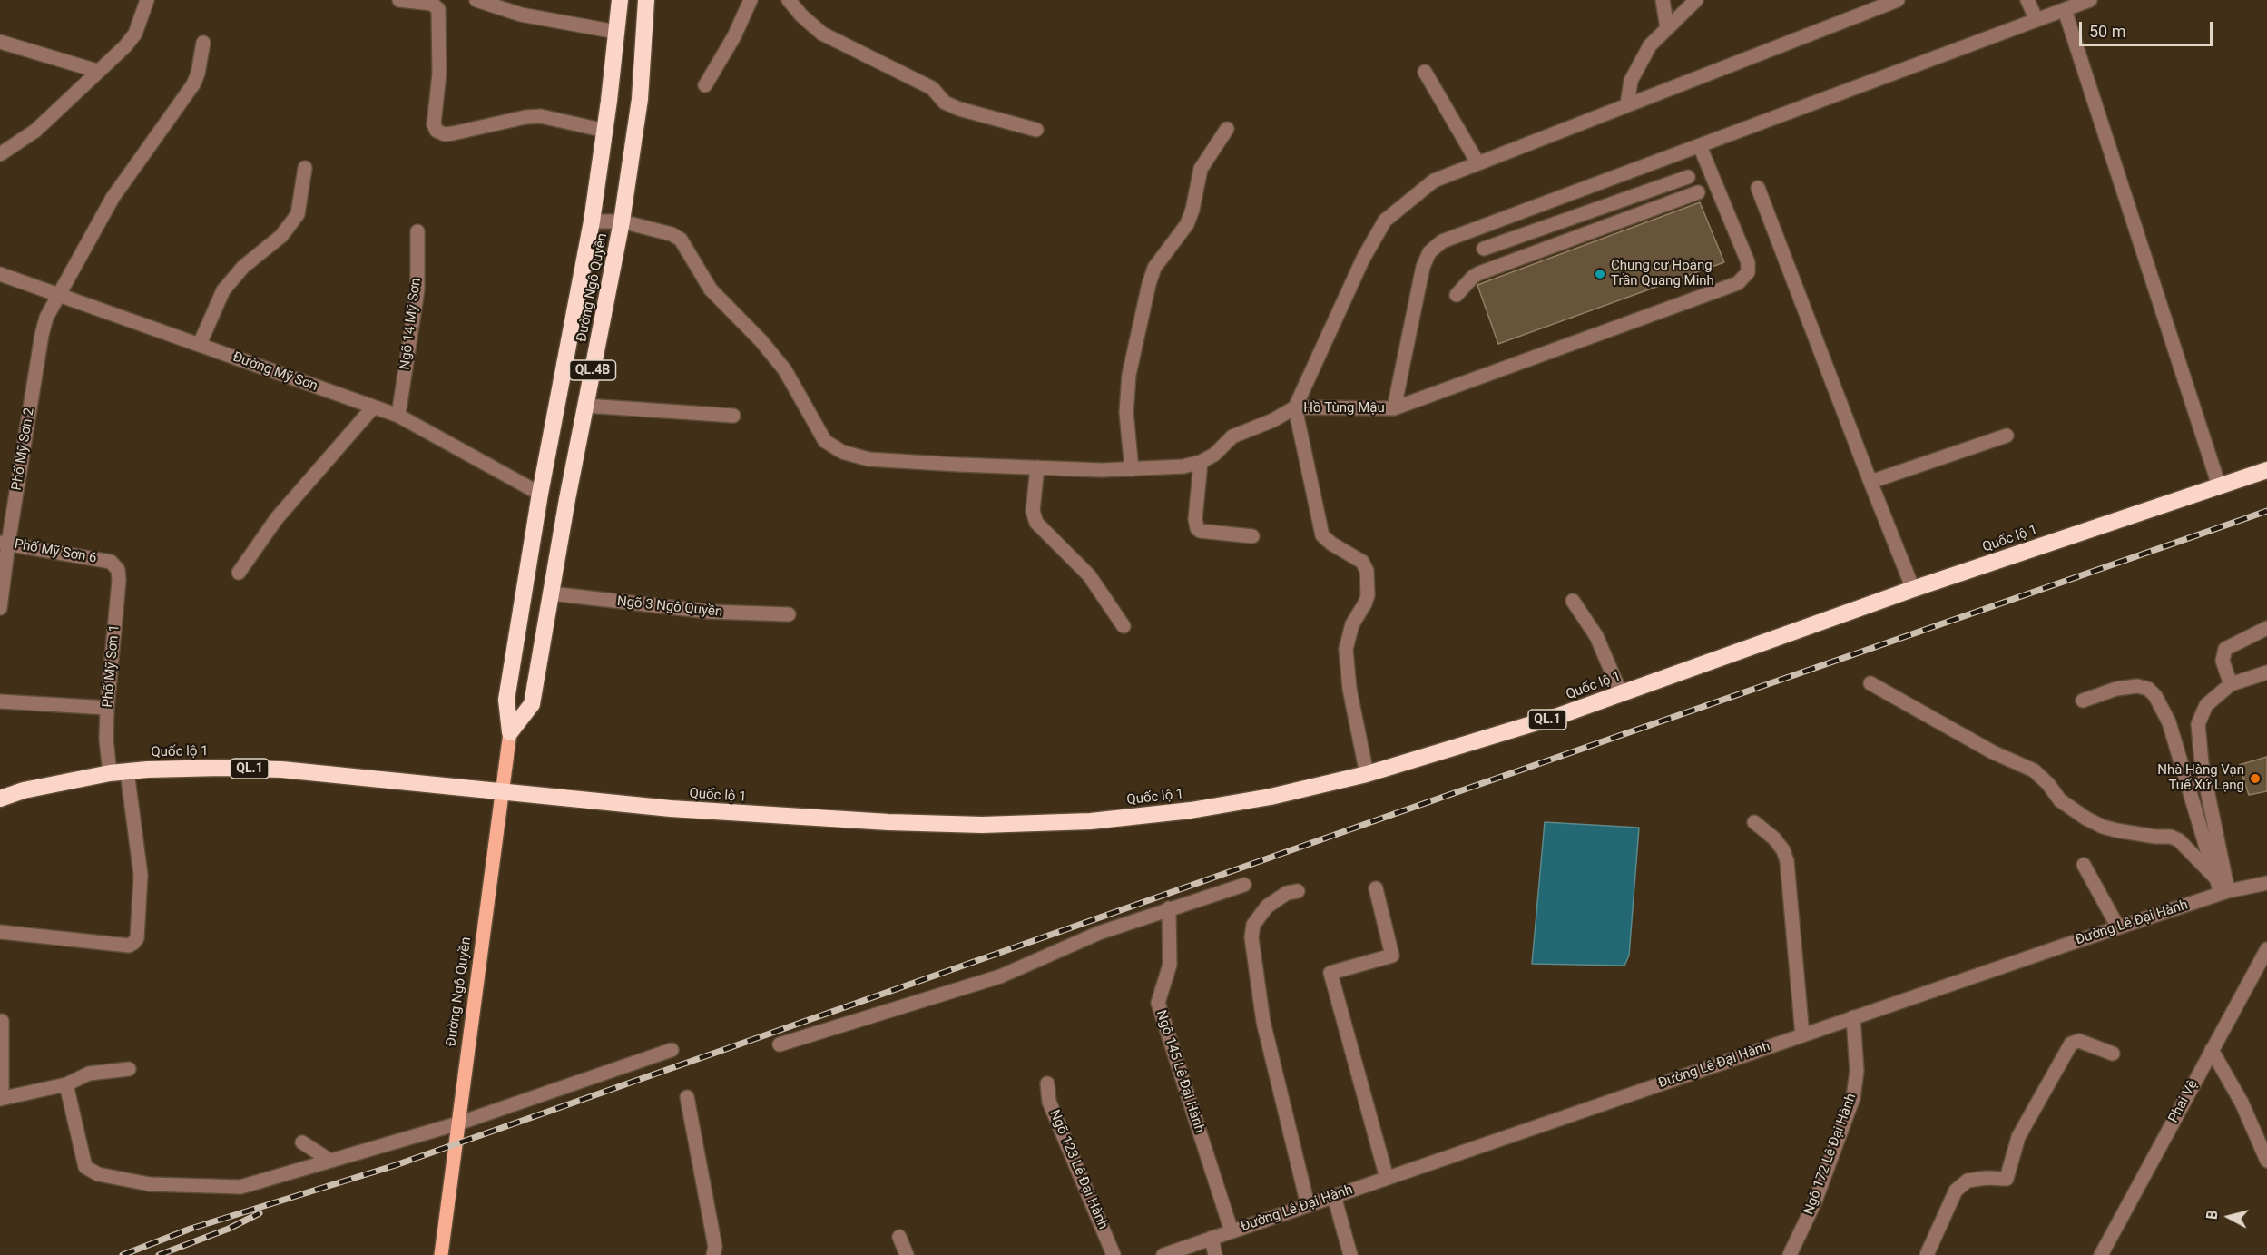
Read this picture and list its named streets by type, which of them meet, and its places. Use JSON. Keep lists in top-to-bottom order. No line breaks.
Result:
{"streets":{"highway":["Đường Ngô Quyền","QL.4B","Quốc lộ 1","QL.1"],"street":["Ngõ 14 Mỹ Sơn","Đường Mỹ Sơn","Hồ Tùng Mậu","Phố Mỹ Sơn 2","Phố Mỹ Sơn 6","Ngõ 3 Ngô Quyền","Phố Mỹ Sơn 1","Đường Lê Đại Hành","Ngõ 145 Lê Đại Hành","Phai Vệ","Ngõ 172 Lê Đại Hành","Ngõ 123 Lê Đại Hành"]},"crossings":[["Đường Ngô Quyền","Đường Mỹ Sơn"],["Đường Ngô Quyền","Quốc lộ 1"],["Đường Ngô Quyền","Ngõ 3 Ngô Quyền"],["Ngõ 14 Mỹ Sơn","Đường Mỹ Sơn"],["Đường Mỹ Sơn","Phố Mỹ Sơn 2"],["Phố Mỹ Sơn 2","Phố Mỹ Sơn 6"],["Quốc lộ 1","Phố Mỹ Sơn 1"],["Phố Mỹ Sơn 6","Phố Mỹ Sơn 1"],["Đường Lê Đại Hành","Ngõ 145 Lê Đại Hành"],["Đường Lê Đại Hành","Ngõ 172 Lê Đại Hành"]],"places":["Chung cư Hoàng Trần Quang Minh","Nhà Hàng Vạn Tuế Xứ Lạng"],"scale_bar":"50 m","north":"left"}
